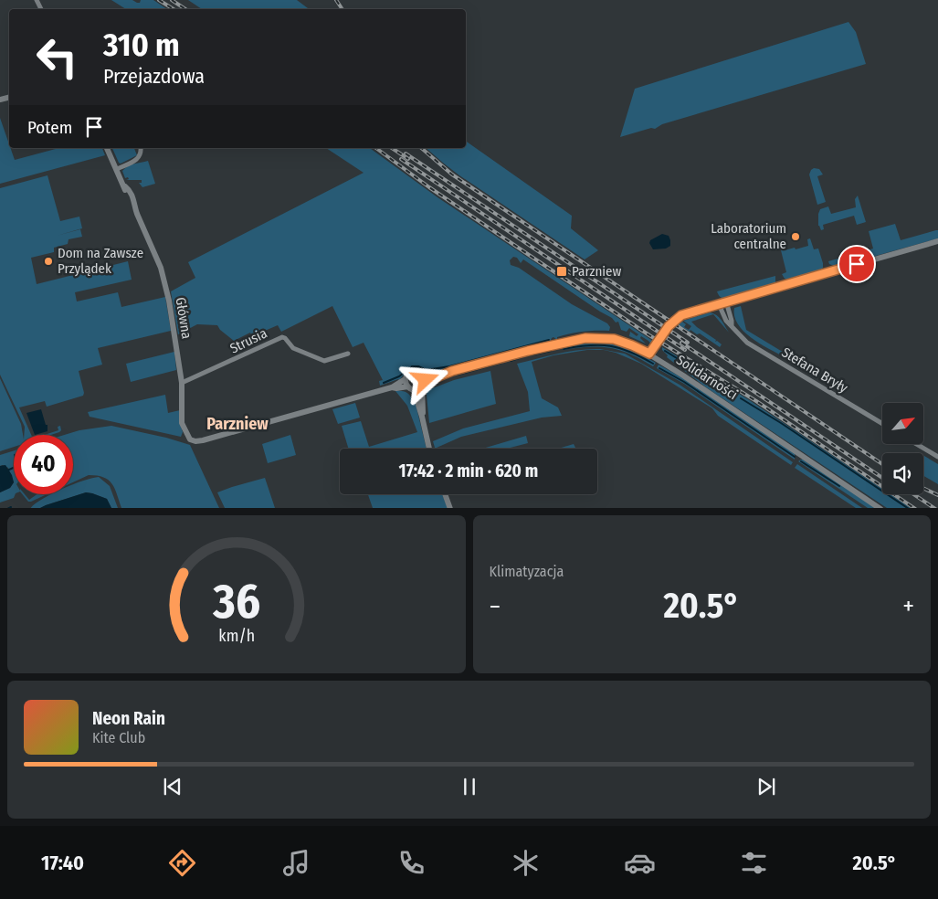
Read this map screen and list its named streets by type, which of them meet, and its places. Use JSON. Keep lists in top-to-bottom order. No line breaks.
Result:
{"streets":{"street":["Główna","Strusia","Stefana Bryły","Solidarności"]},"crossings":[["Główna","Strusia"]],"districts":["Parzniew"],"places":{"other":["Laboratorium centralne","Dom na Zawsze Przylądek"],"transit":["Parzniew"]},"north":"top right","page":{"turn":["310 m","Przejazdowa"],"then":"Potem","limit":"40","trip":"17:42 · 2 min · 620 m","tile":"Klimatyzacja","heat":["−","20.5°","+"],"song":["Neon Rain","Kite Club"],"tabs":["17:40","20.5°"],"gauge":["36","km/h"]}}
